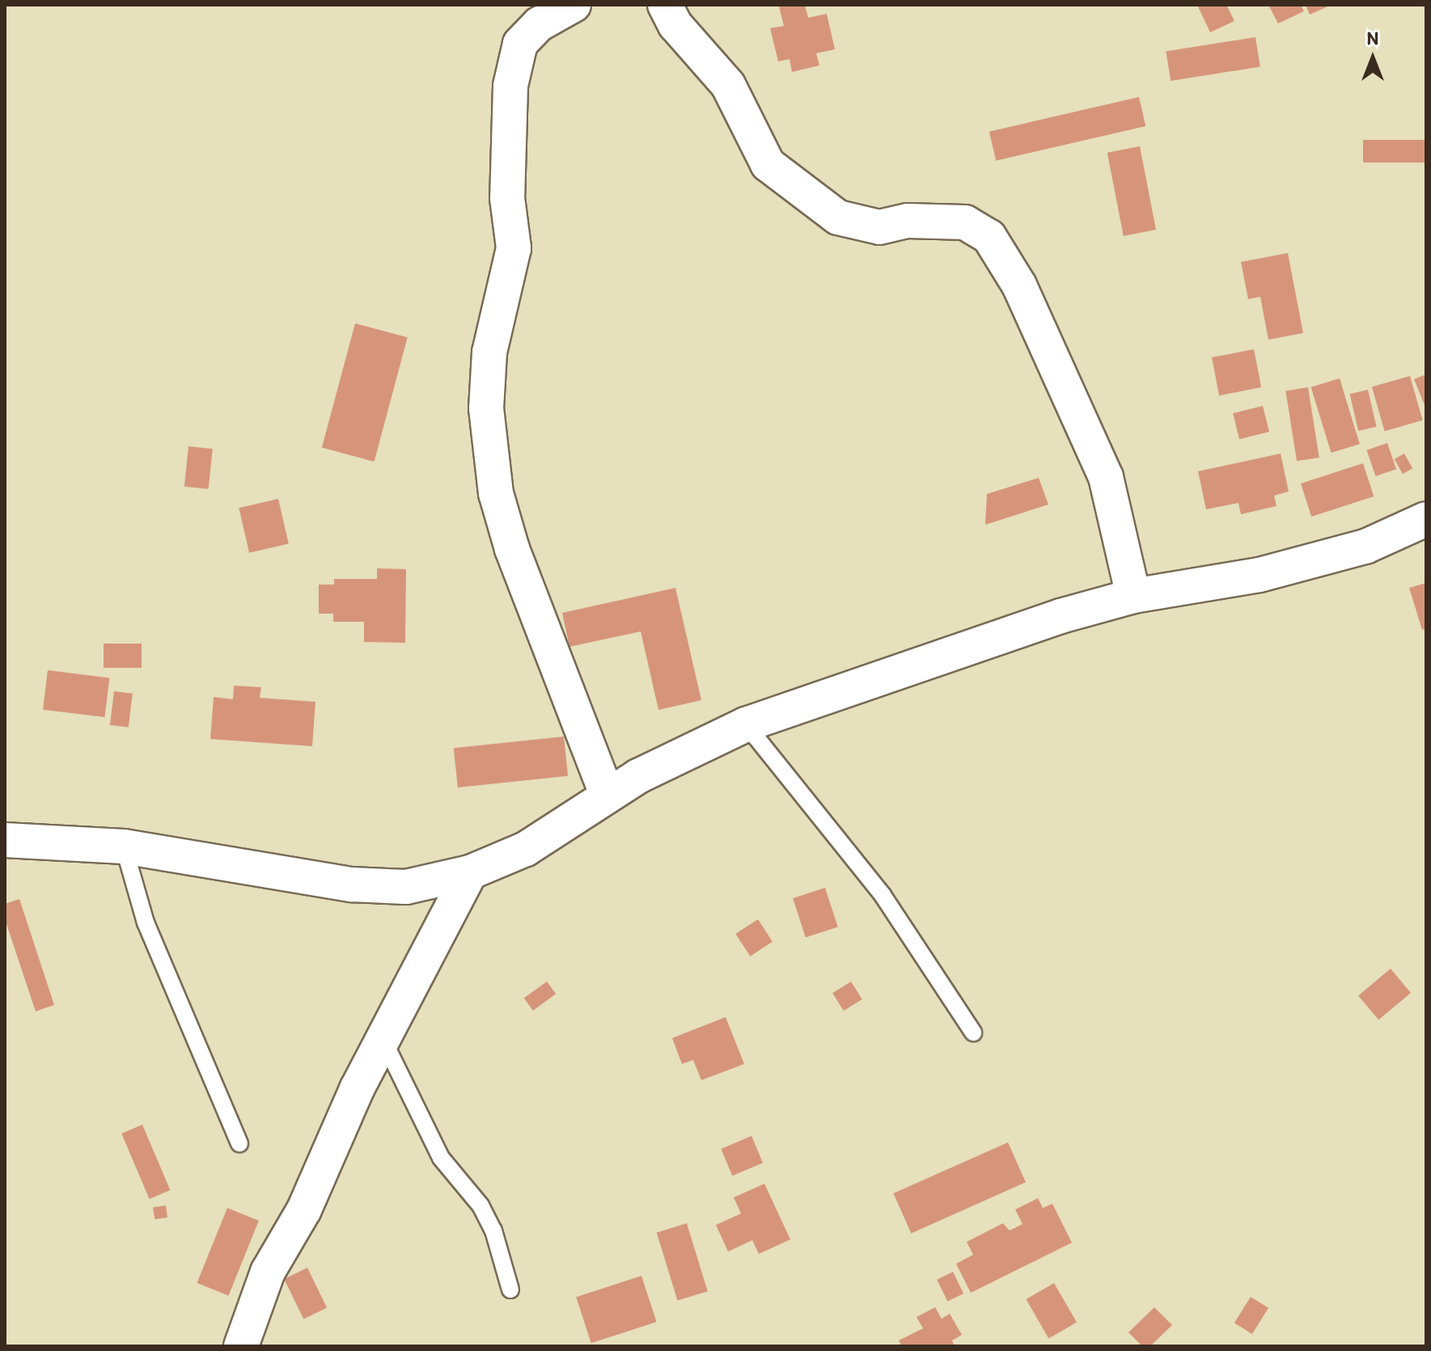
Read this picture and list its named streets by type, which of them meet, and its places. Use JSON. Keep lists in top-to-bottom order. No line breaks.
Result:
{"north":"top"}
